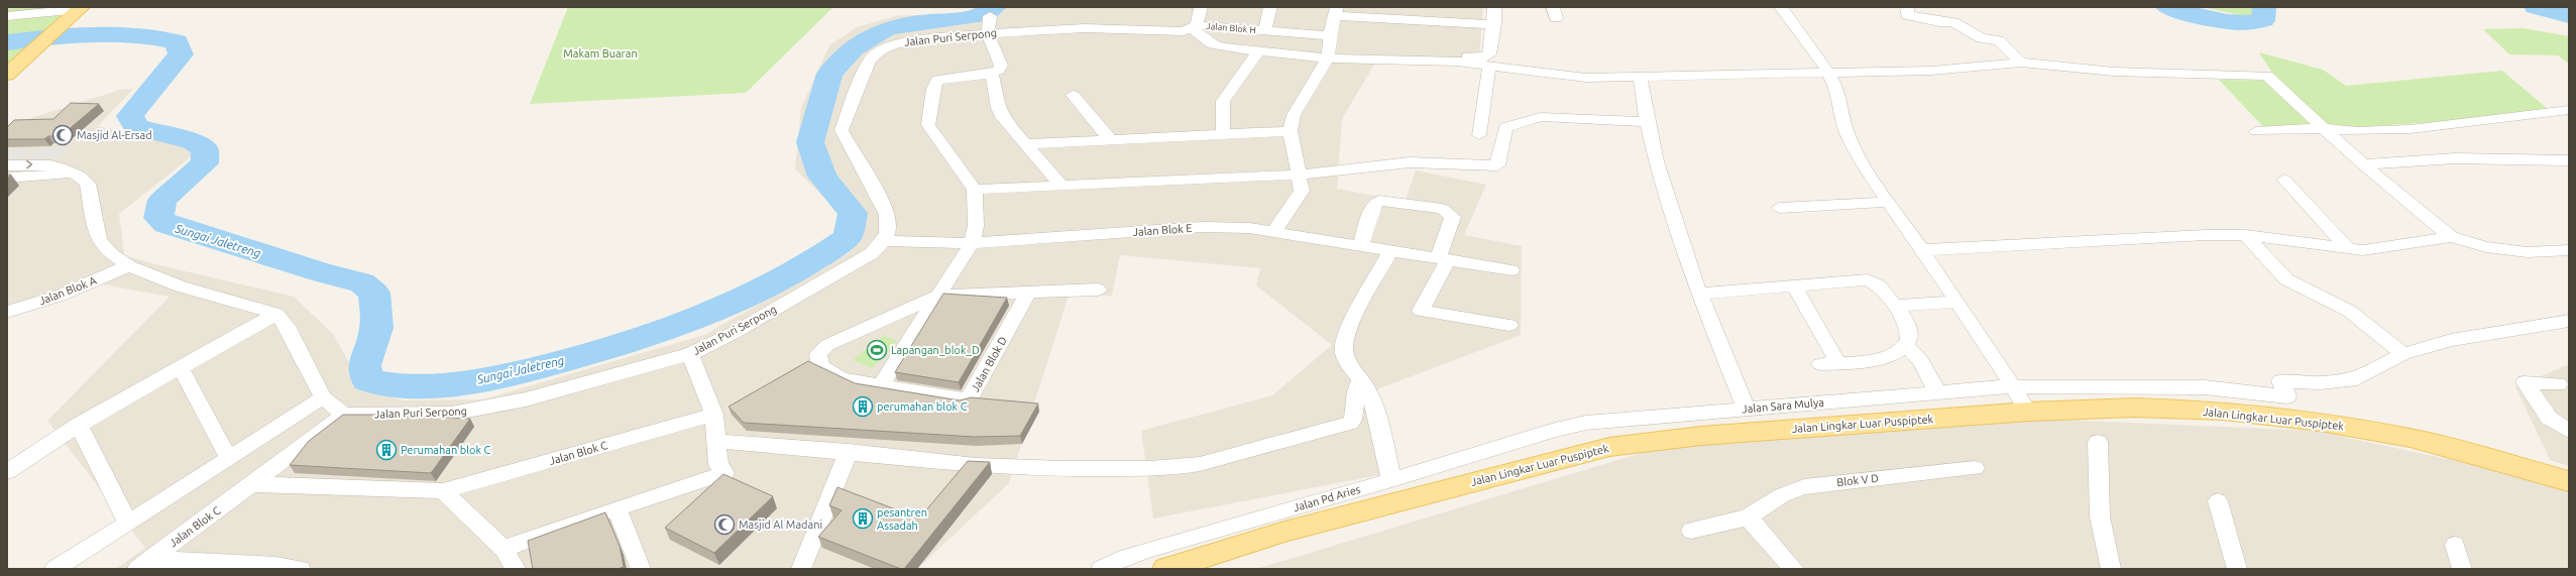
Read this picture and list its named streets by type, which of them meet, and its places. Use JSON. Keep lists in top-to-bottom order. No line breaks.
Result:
{"streets":{"main road":["Jalan Lingkar Luar Puspiptek"],"street":["Jalan Blok H","Jalan Puri Serpong","Jalan Blok E","Jalan Blok A","Jalan Blok D","Jalan Sara Mulya","Jalan Blok C","Blok V D","Jalan Pd Aries"]},"crossings":[["Jalan Blok H","Jalan Puri Serpong"],["Jalan Puri Serpong","Jalan Blok E"],["Jalan Puri Serpong","Jalan Blok C"],["Jalan Sara Mulya","Jalan Pd Aries"]],"water":["Sungai Jaletreng"],"parks":["Makam Buaran"],"places":{"mosque":["Masjid Al-Ersad","Masjid Al Madani"],"sports":["Lapangan_blok_D"],"building":["perumahan blok C","Perumahan blok C","pesantren Assadah"]}}
